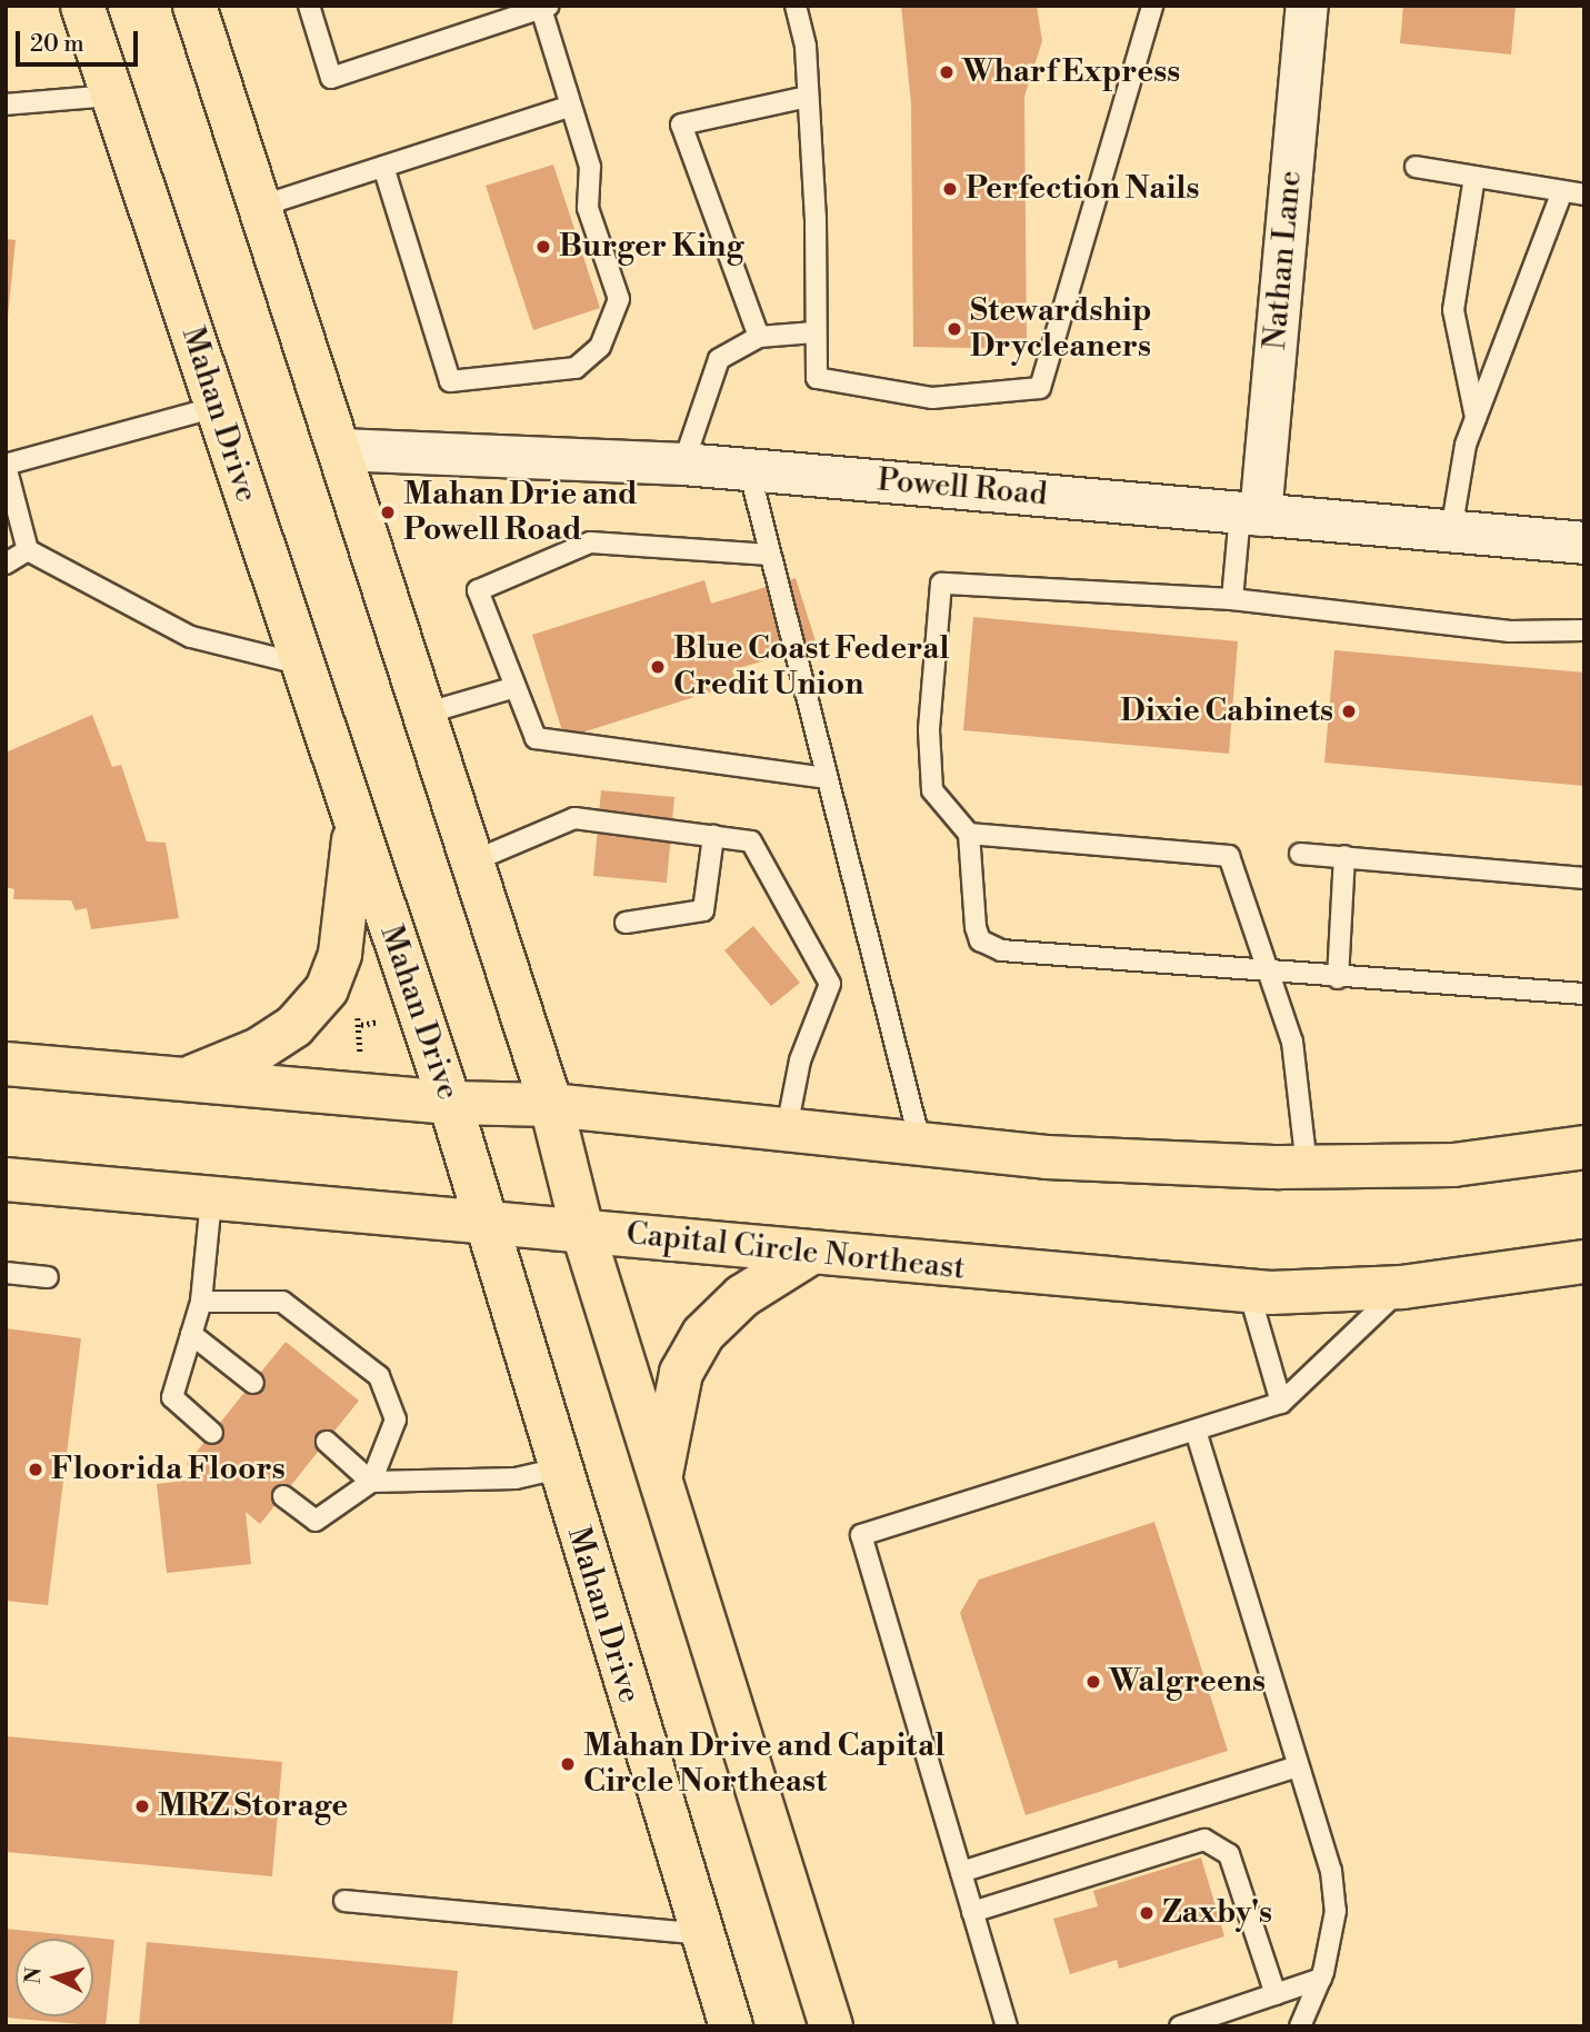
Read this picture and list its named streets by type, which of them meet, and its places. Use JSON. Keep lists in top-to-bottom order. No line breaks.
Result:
{"streets":{"main road":["Mahan Drive","Capital Circle Northeast"],"street":["Nathan Lane","Powell Road"]},"crossings":[["Nathan Lane","Powell Road"],["Mahan Drive","Capital Circle Northeast"]],"places":["Wharf Express","Perfection Nails","Burger King","Stewardship Drycleaners","Mahan Drie and Powell Road","Blue Coast Federal Credit Union","Dixie Cabinets","Floorida Floors","Walgreens","Mahan Drive and Capital Circle Northeast","MRZ Storage","Zaxby's"],"scale_bar":"20 m","north":"left"}
